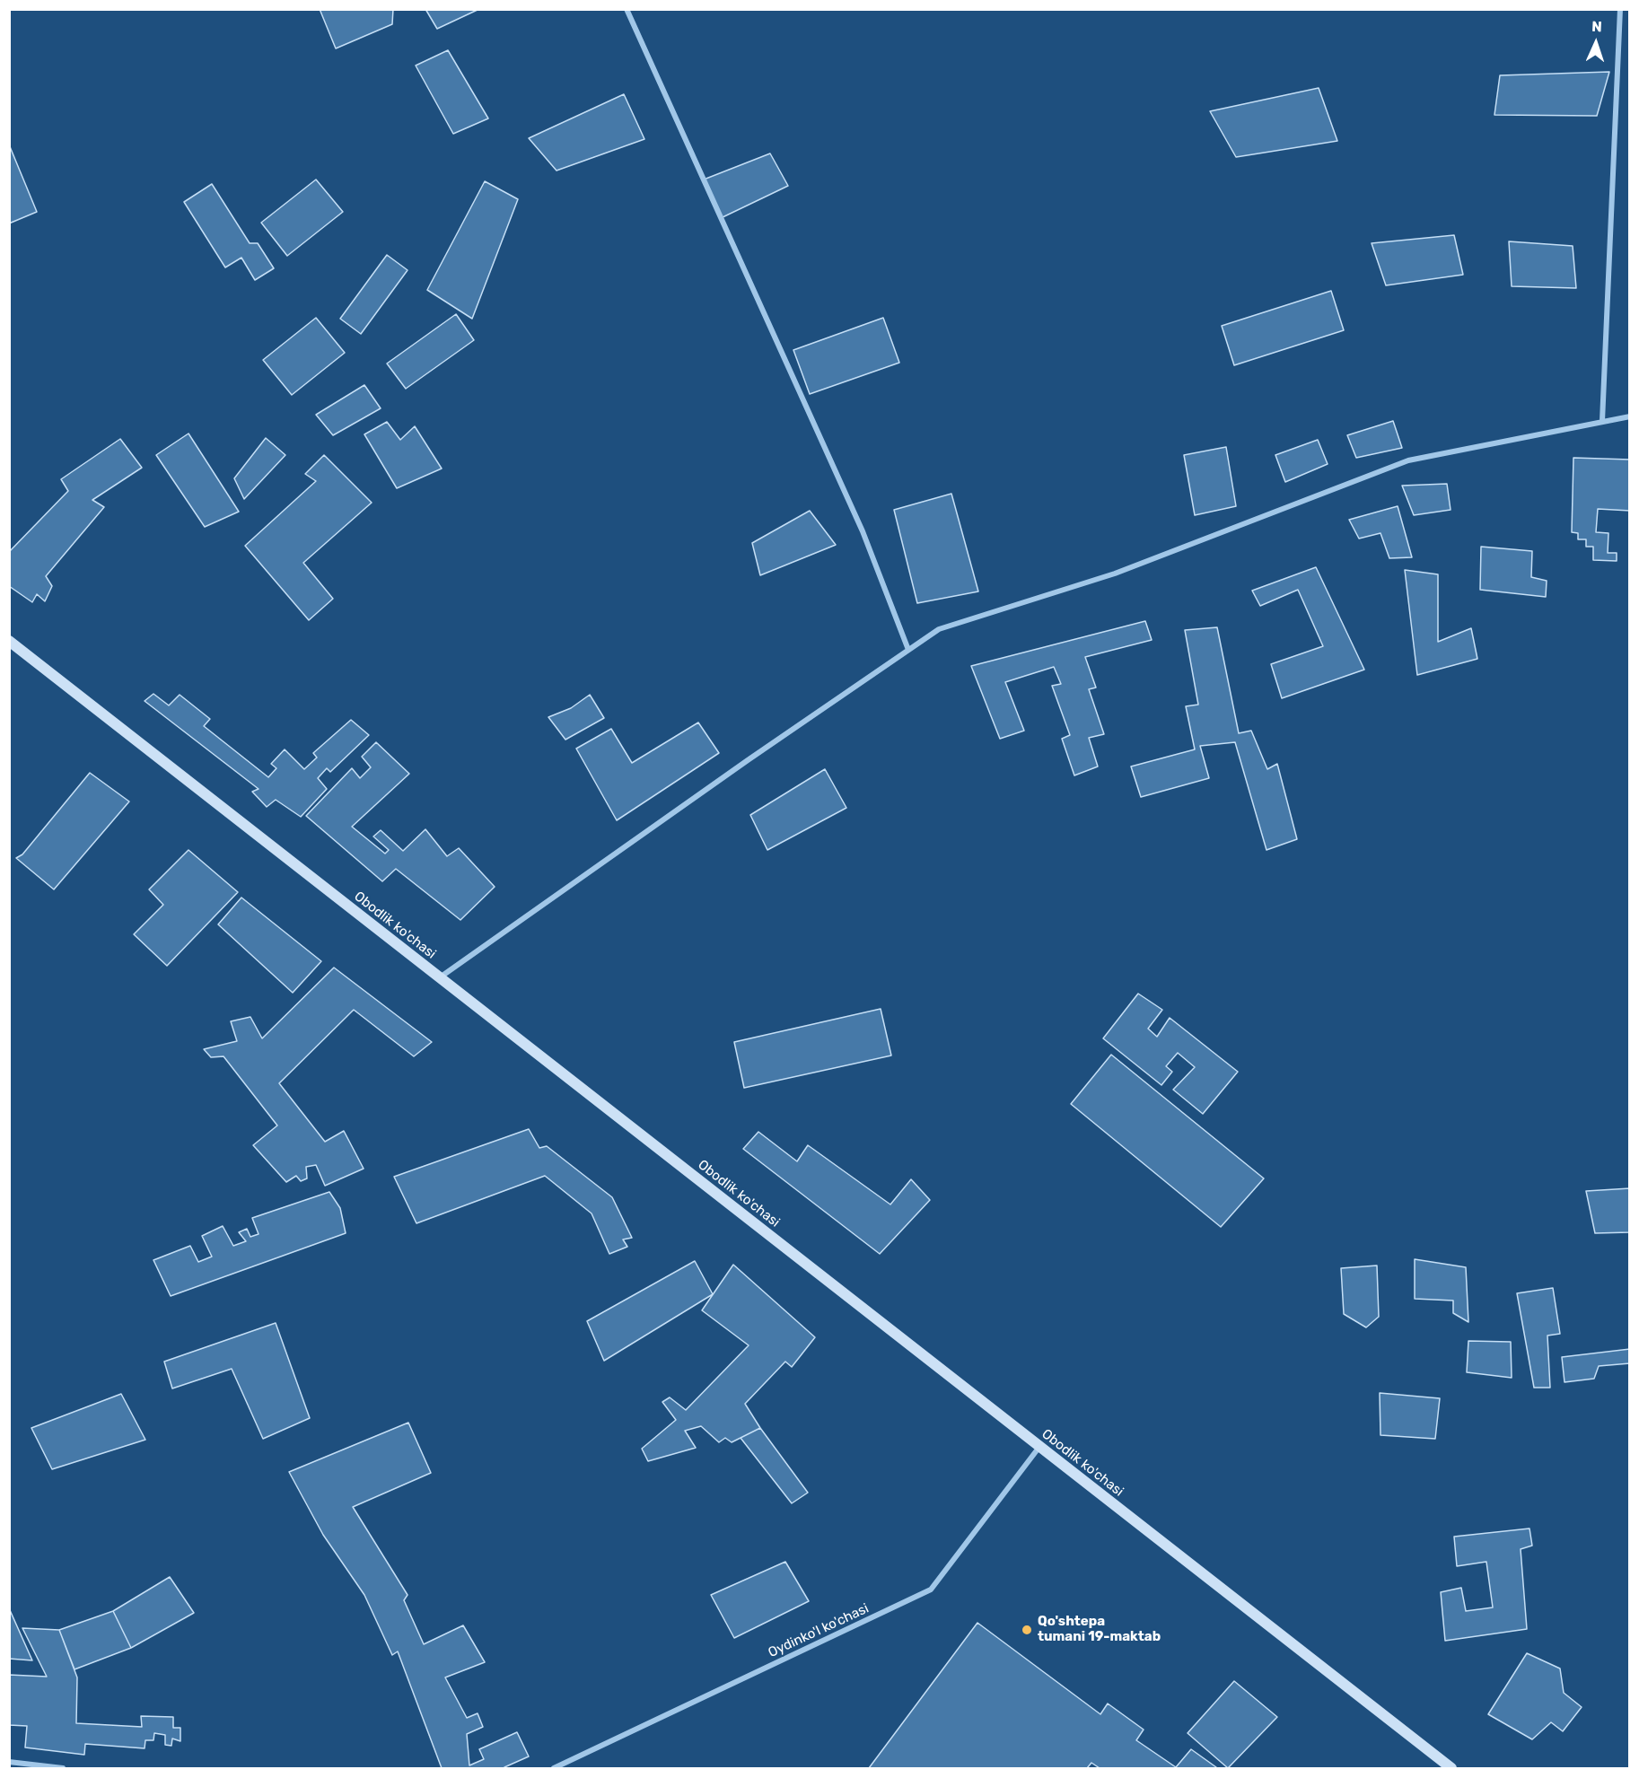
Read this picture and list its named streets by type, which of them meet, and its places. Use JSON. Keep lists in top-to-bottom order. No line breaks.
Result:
{"streets":{"street":["Obodlik ko'chasi","Oydinko'l ko'chasi"]},"crossings":[["Obodlik ko'chasi","Oydinko'l ko'chasi"]],"places":["Qo'shtepa tumani 19-maktab"],"north":"top"}
